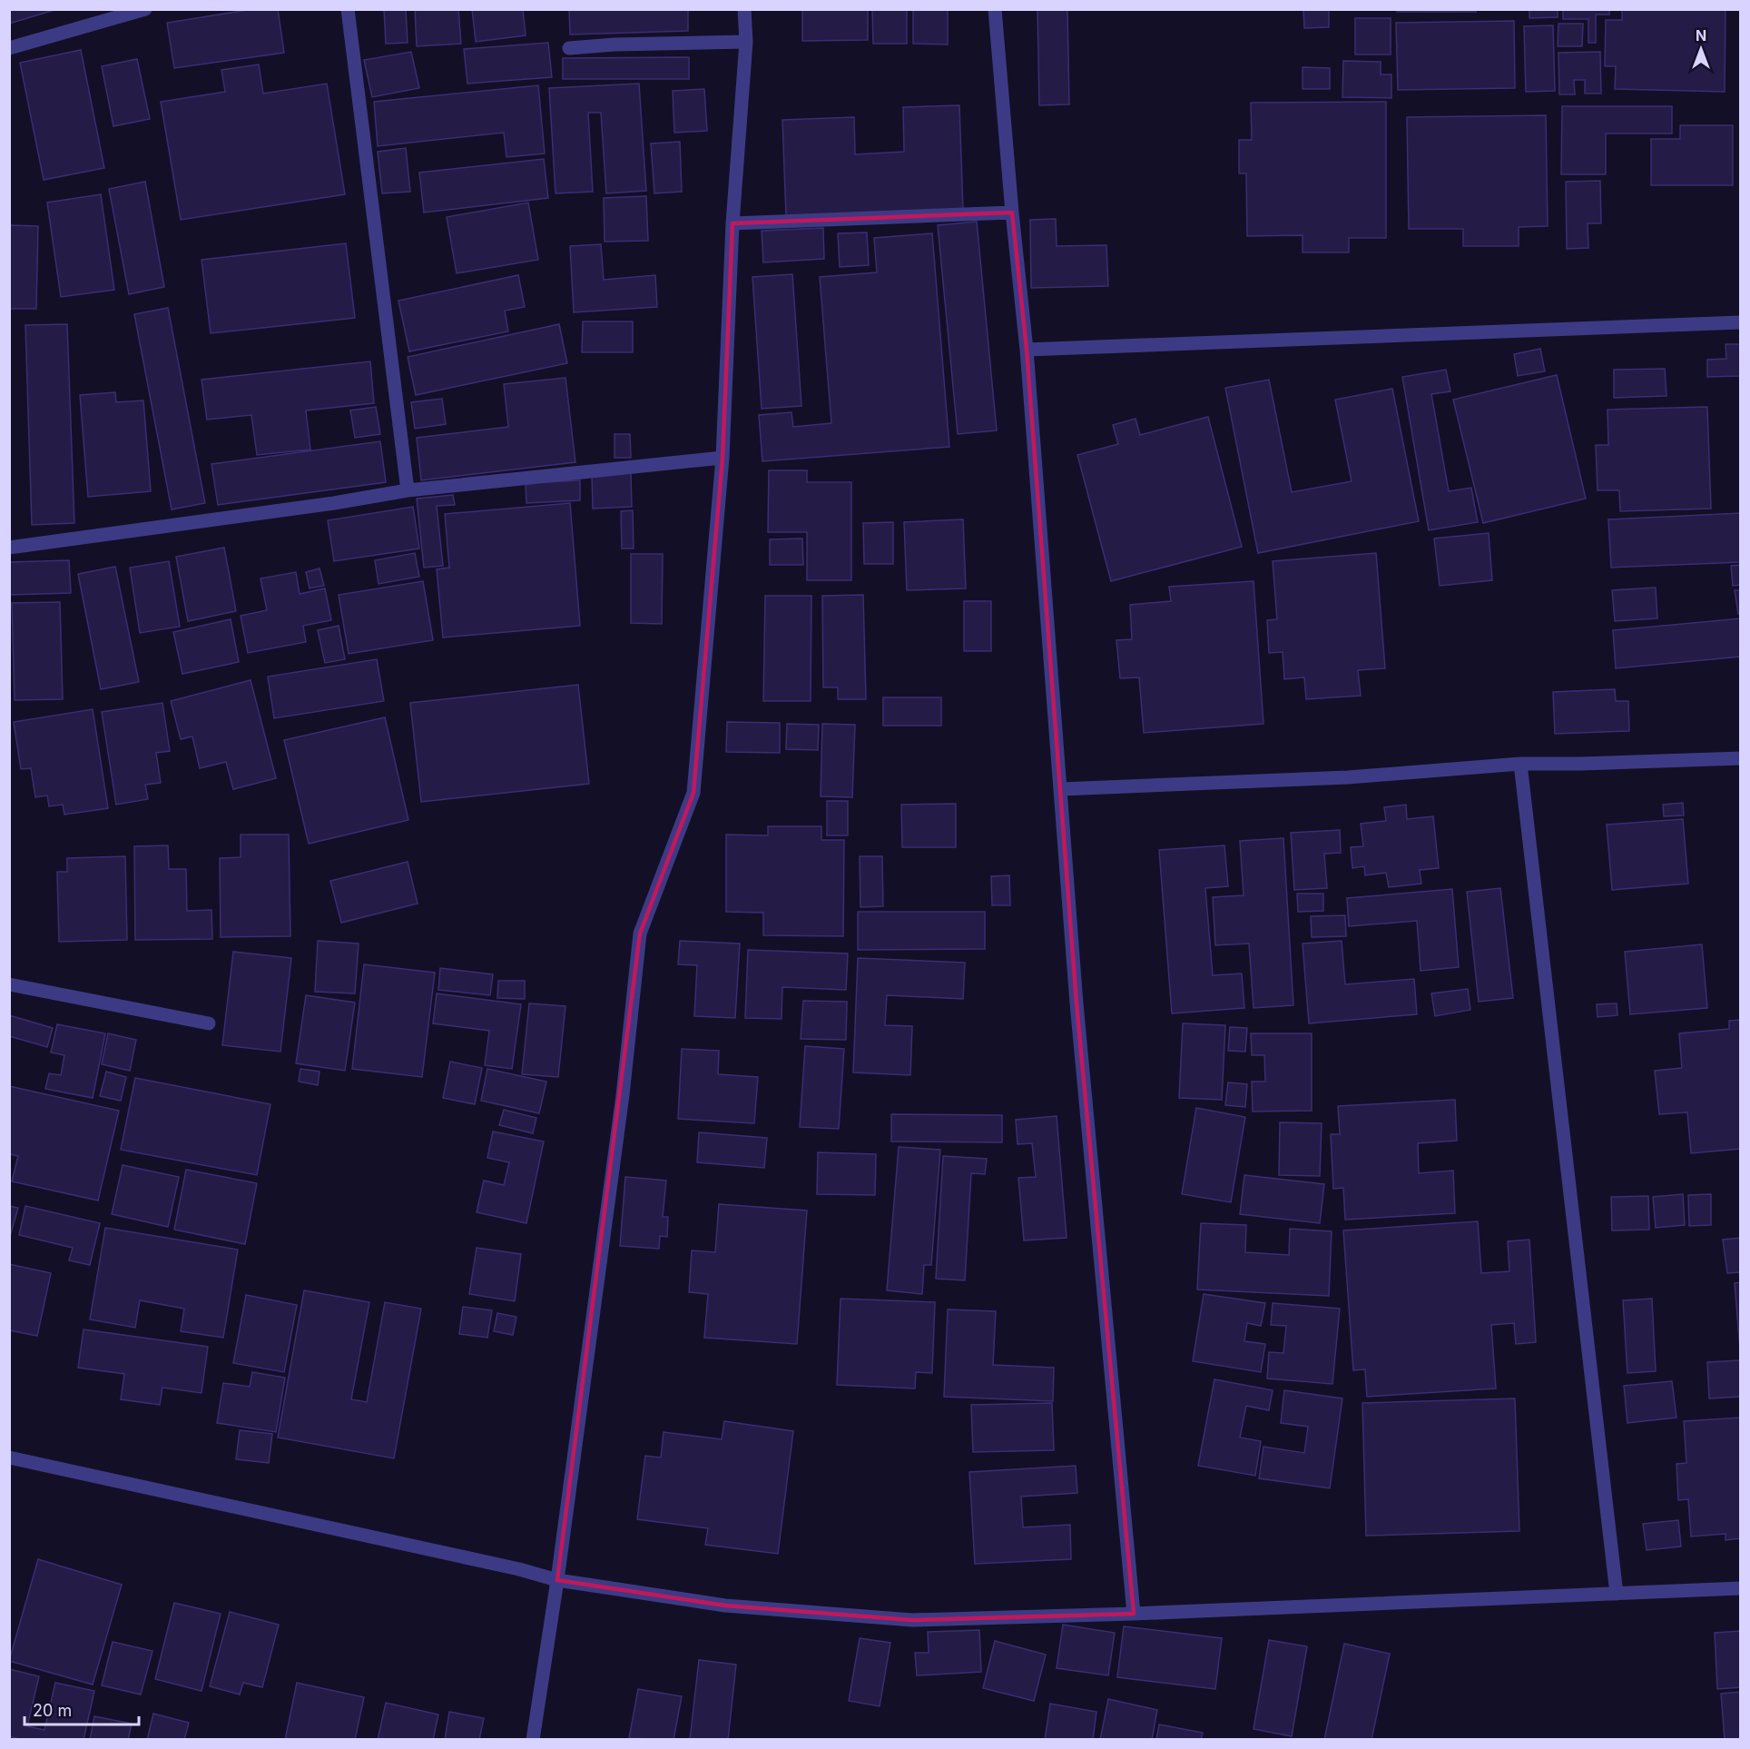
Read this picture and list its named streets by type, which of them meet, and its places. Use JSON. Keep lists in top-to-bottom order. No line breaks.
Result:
{"scale_bar":"20 m","north":"top"}
